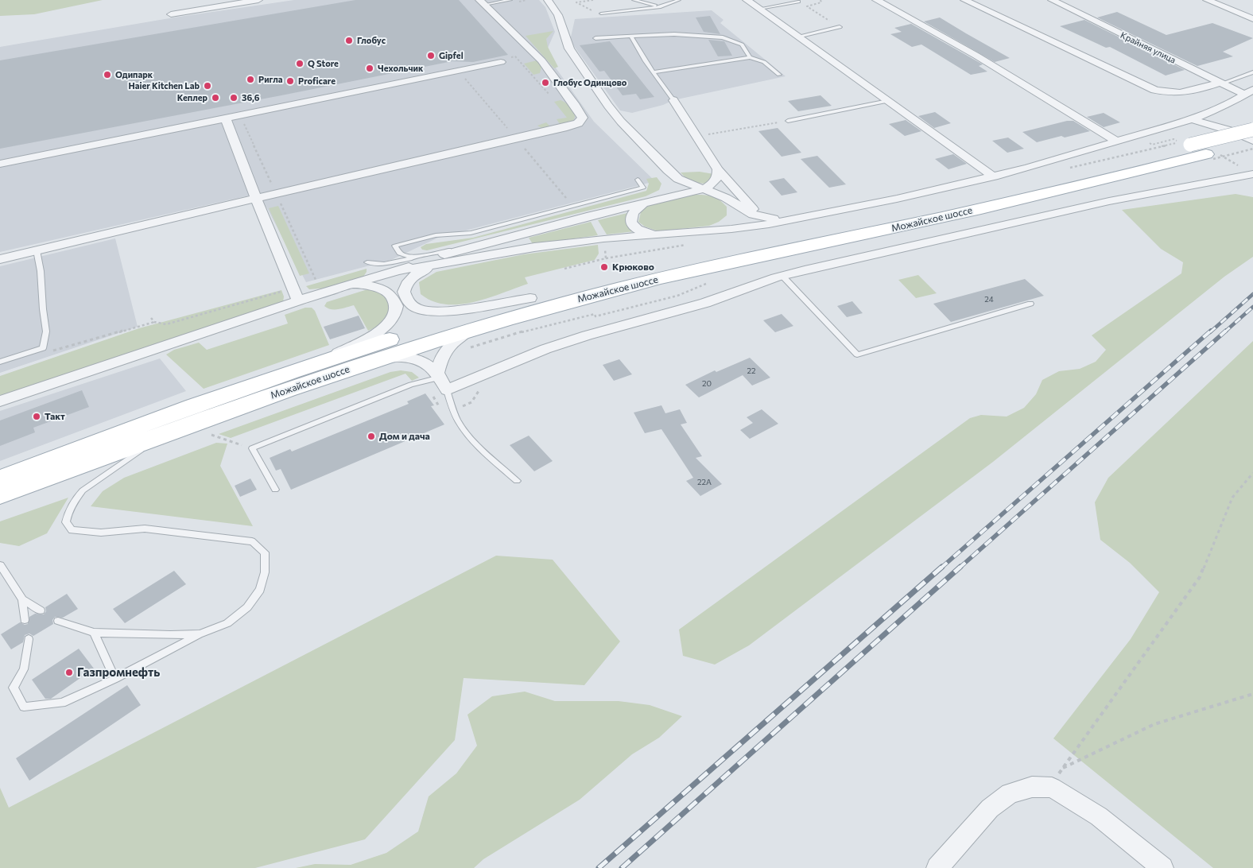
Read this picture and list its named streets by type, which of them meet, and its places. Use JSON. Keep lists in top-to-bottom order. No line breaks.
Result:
{"streets":{"main road":["Можайское шоссе"],"street":["Крайняя улица"]},"places":["Глобус","Gipfel","Q Store","Чехольчик","Одипарк","Ригла","Proficare","Глобус Одинцово","Haier Kitchen Lab","Кеплер","36,6","Крюково","Такт","Дом и дача","Газпромнефть"],"house_numbers":["24","22","20","22А"]}
